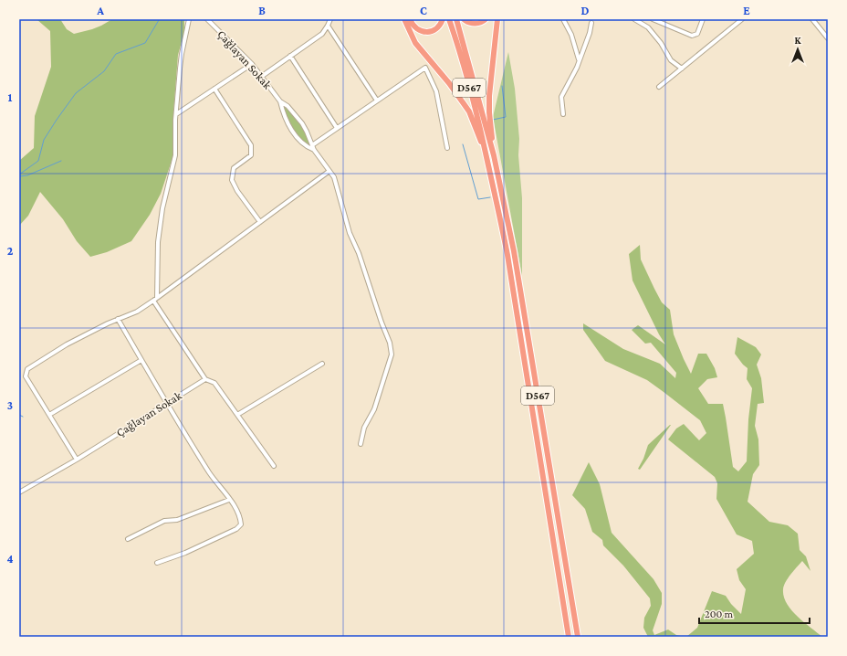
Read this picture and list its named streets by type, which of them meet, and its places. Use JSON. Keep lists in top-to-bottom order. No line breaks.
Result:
{"streets":{"highway":["D567"],"street":["Çağlayan Sokak"]},"scale_bar":"200 m","north":"top","grid":{"columns":["A","B","C","D","E"],"rows":["1","2","3","4"]}}
